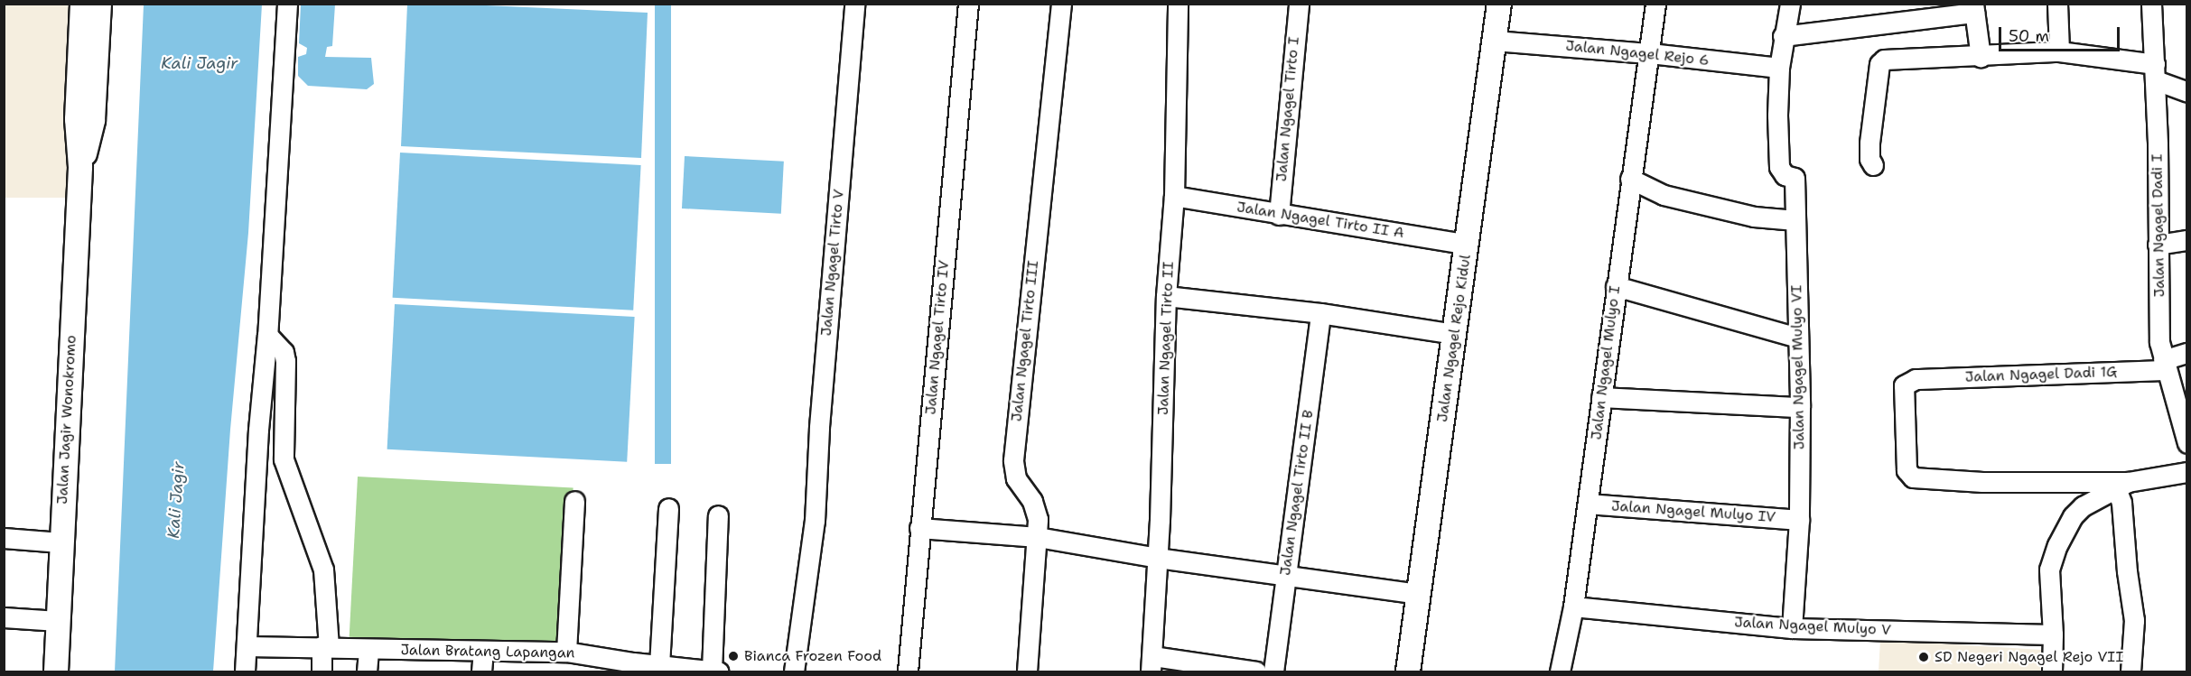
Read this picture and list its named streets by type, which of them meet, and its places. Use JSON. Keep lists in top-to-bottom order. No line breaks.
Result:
{"streets":{"main road":["Jalan Ngagel Rejo Kidul","Jalan Jagir Wonokromo"],"street":["Jalan Ngagel Rejo 6","Jalan Ngagel Tirto I","Jalan Ngagel Tirto II A","Jalan Ngagel Dadi I","Jalan Ngagel Tirto V","Jalan Ngagel Tirto IV","Jalan Ngagel Tirto II","Jalan Ngagel Tirto III","Jalan Ngagel Mulyo I","Jalan Ngagel Mulyo VI","Jalan Ngagel Dadi 1G","Jalan Ngagel Tirto II B","Jalan Ngagel Mulyo IV","Jalan Ngagel Mulyo V","Jalan Bratang Lapangan"]},"crossings":[["Jalan Ngagel Rejo 6","Jalan Ngagel Rejo Kidul"],["Jalan Ngagel Rejo 6","Jalan Ngagel Mulyo I"],["Jalan Ngagel Rejo 6","Jalan Ngagel Mulyo VI"],["Jalan Ngagel Tirto I","Jalan Ngagel Tirto II A"],["Jalan Ngagel Tirto II A","Jalan Ngagel Tirto II"],["Jalan Ngagel Tirto II A","Jalan Ngagel Rejo Kidul"],["Jalan Ngagel Dadi I","Jalan Ngagel Dadi 1G"],["Jalan Ngagel Mulyo I","Jalan Ngagel Mulyo IV"],["Jalan Ngagel Mulyo I","Jalan Ngagel Mulyo V"],["Jalan Ngagel Mulyo VI","Jalan Ngagel Mulyo IV"],["Jalan Ngagel Mulyo VI","Jalan Ngagel Mulyo V"]],"water":["Kali Jagir"],"places":["Bianca Frozen Food","SD Negeri Ngagel Rejo VII"],"scale_bar":"50 m"}
